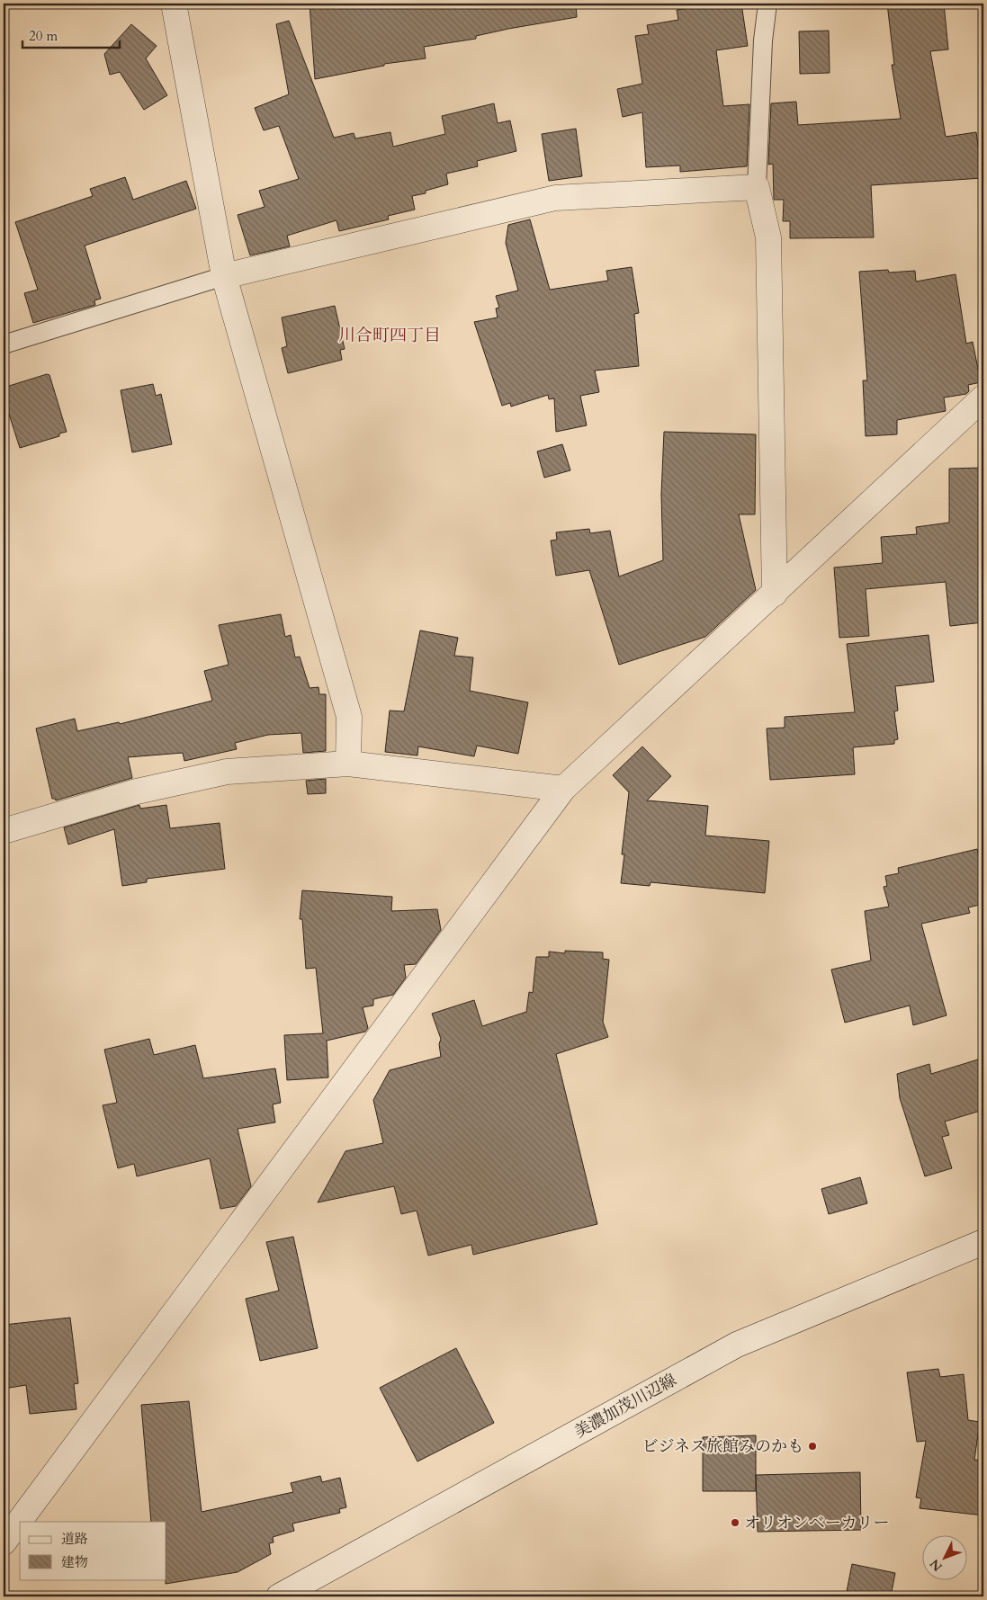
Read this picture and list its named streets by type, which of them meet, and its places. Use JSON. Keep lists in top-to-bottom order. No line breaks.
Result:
{"streets":{"street":["美濃加茂川辺線"]},"districts":["川合町四丁目"],"places":["ビジネス旅館みのかも","オリオンベーカリー"],"legend":["道路","建物"],"scale_bar":"20 m","north":"bottom left"}
